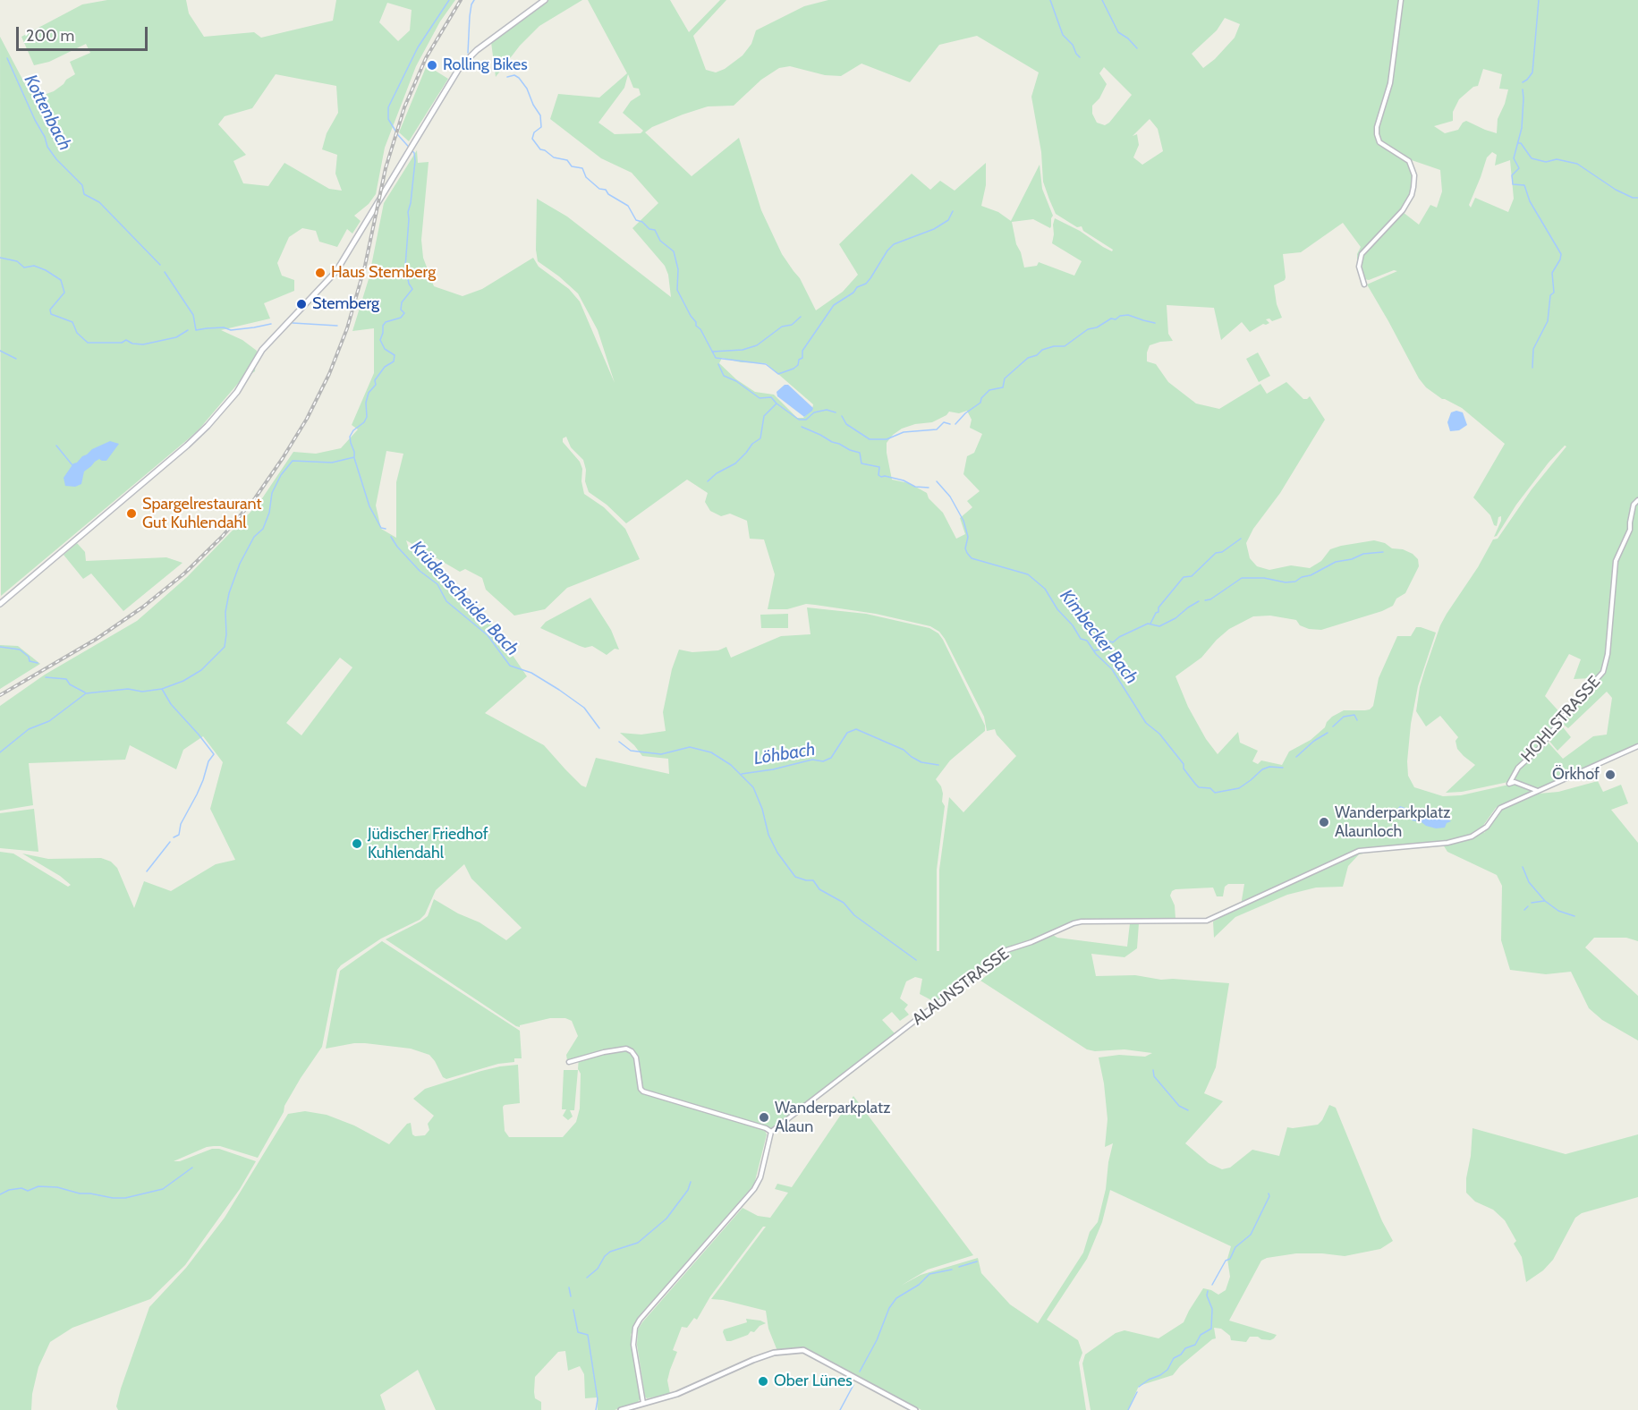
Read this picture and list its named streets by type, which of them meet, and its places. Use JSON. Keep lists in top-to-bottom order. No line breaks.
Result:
{"streets":{"street":["HOHLSTRASSE","ALAUNSTRASSE"]},"crossings":[["HOHLSTRASSE","ALAUNSTRASSE"]],"water":["Kottenbach","Krüdenscheider Bach","Kimbecker Bach","Löhbach"],"places":["Rolling Bikes","Haus Stemberg","Stemberg","Spargelrestaurant Gut Kuhlendahl","Örkhof","Wanderparkplatz Alaunloch","Jüdischer Friedhof Kuhlendahl","Wanderparkplatz Alaun","Ober Lünes"],"scale_bar":"200 m"}
